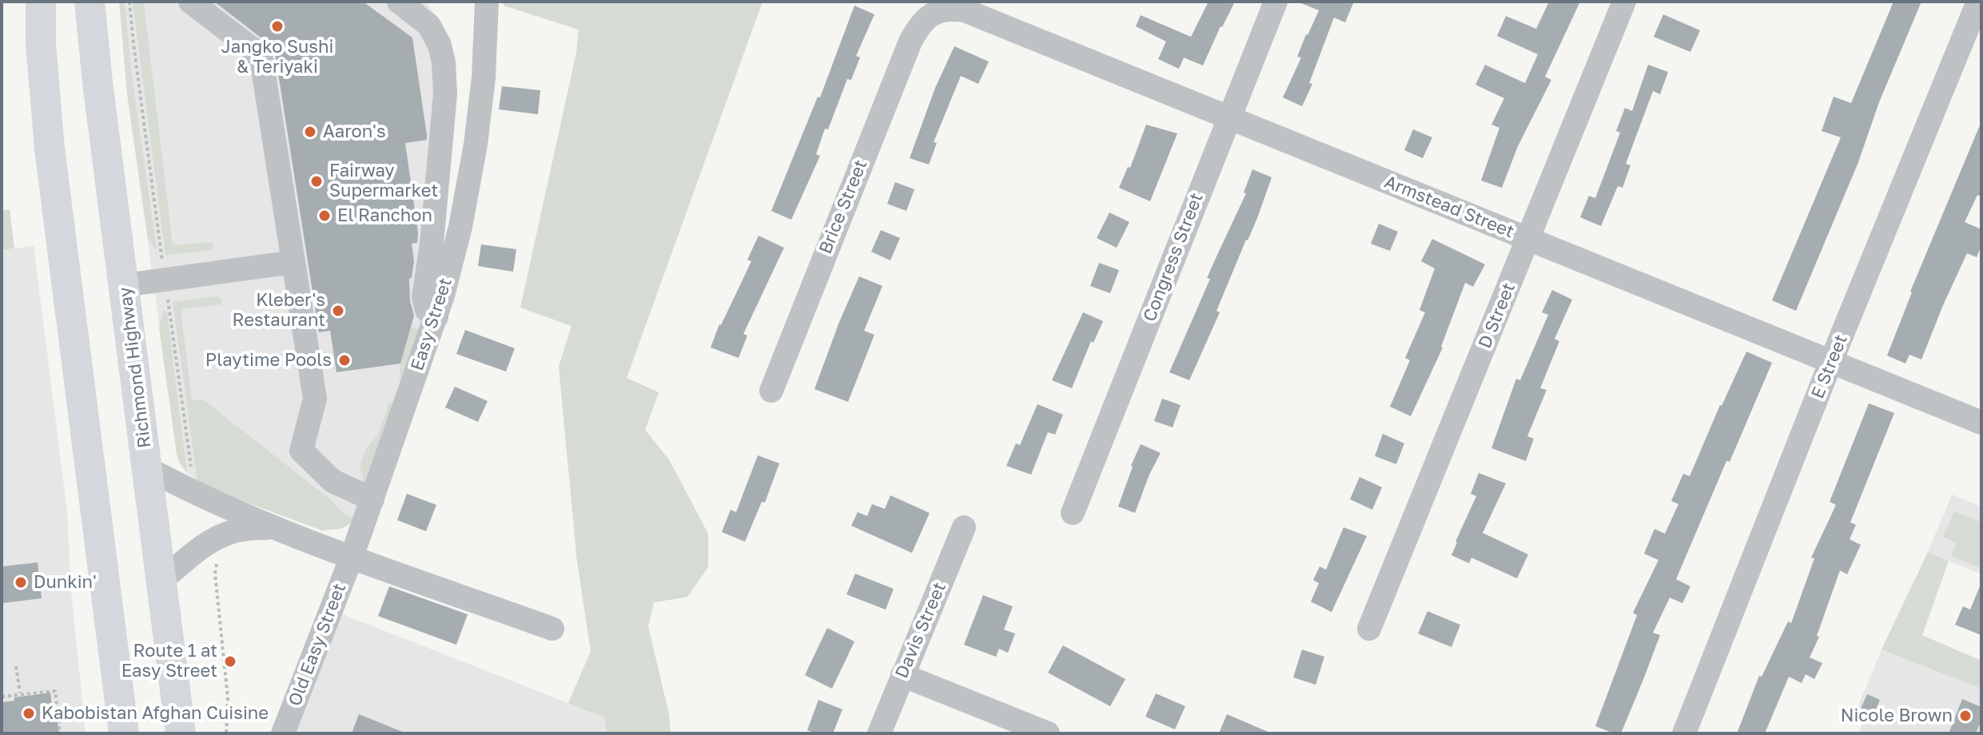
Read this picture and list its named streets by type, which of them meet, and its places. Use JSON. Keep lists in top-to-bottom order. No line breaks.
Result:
{"streets":{"main road":["Richmond Highway"],"street":["Brice Street","Armstead Street","Congress Street","D Street","Easy Street","E Street","Davis Street","Old Easy Street"]},"crossings":[["Brice Street","Armstead Street"],["Armstead Street","Congress Street"],["Armstead Street","D Street"],["Armstead Street","E Street"],["Easy Street","Old Easy Street"]],"places":["Jangko Sushi & Teriyaki","Aaron's","Fairway Supermarket","El Ranchon","Kleber's Restaurant","Playtime Pools","Dunkin'","Route 1 at Easy Street","Kabobistan Afghan Cuisine","Nicole Brown"]}
